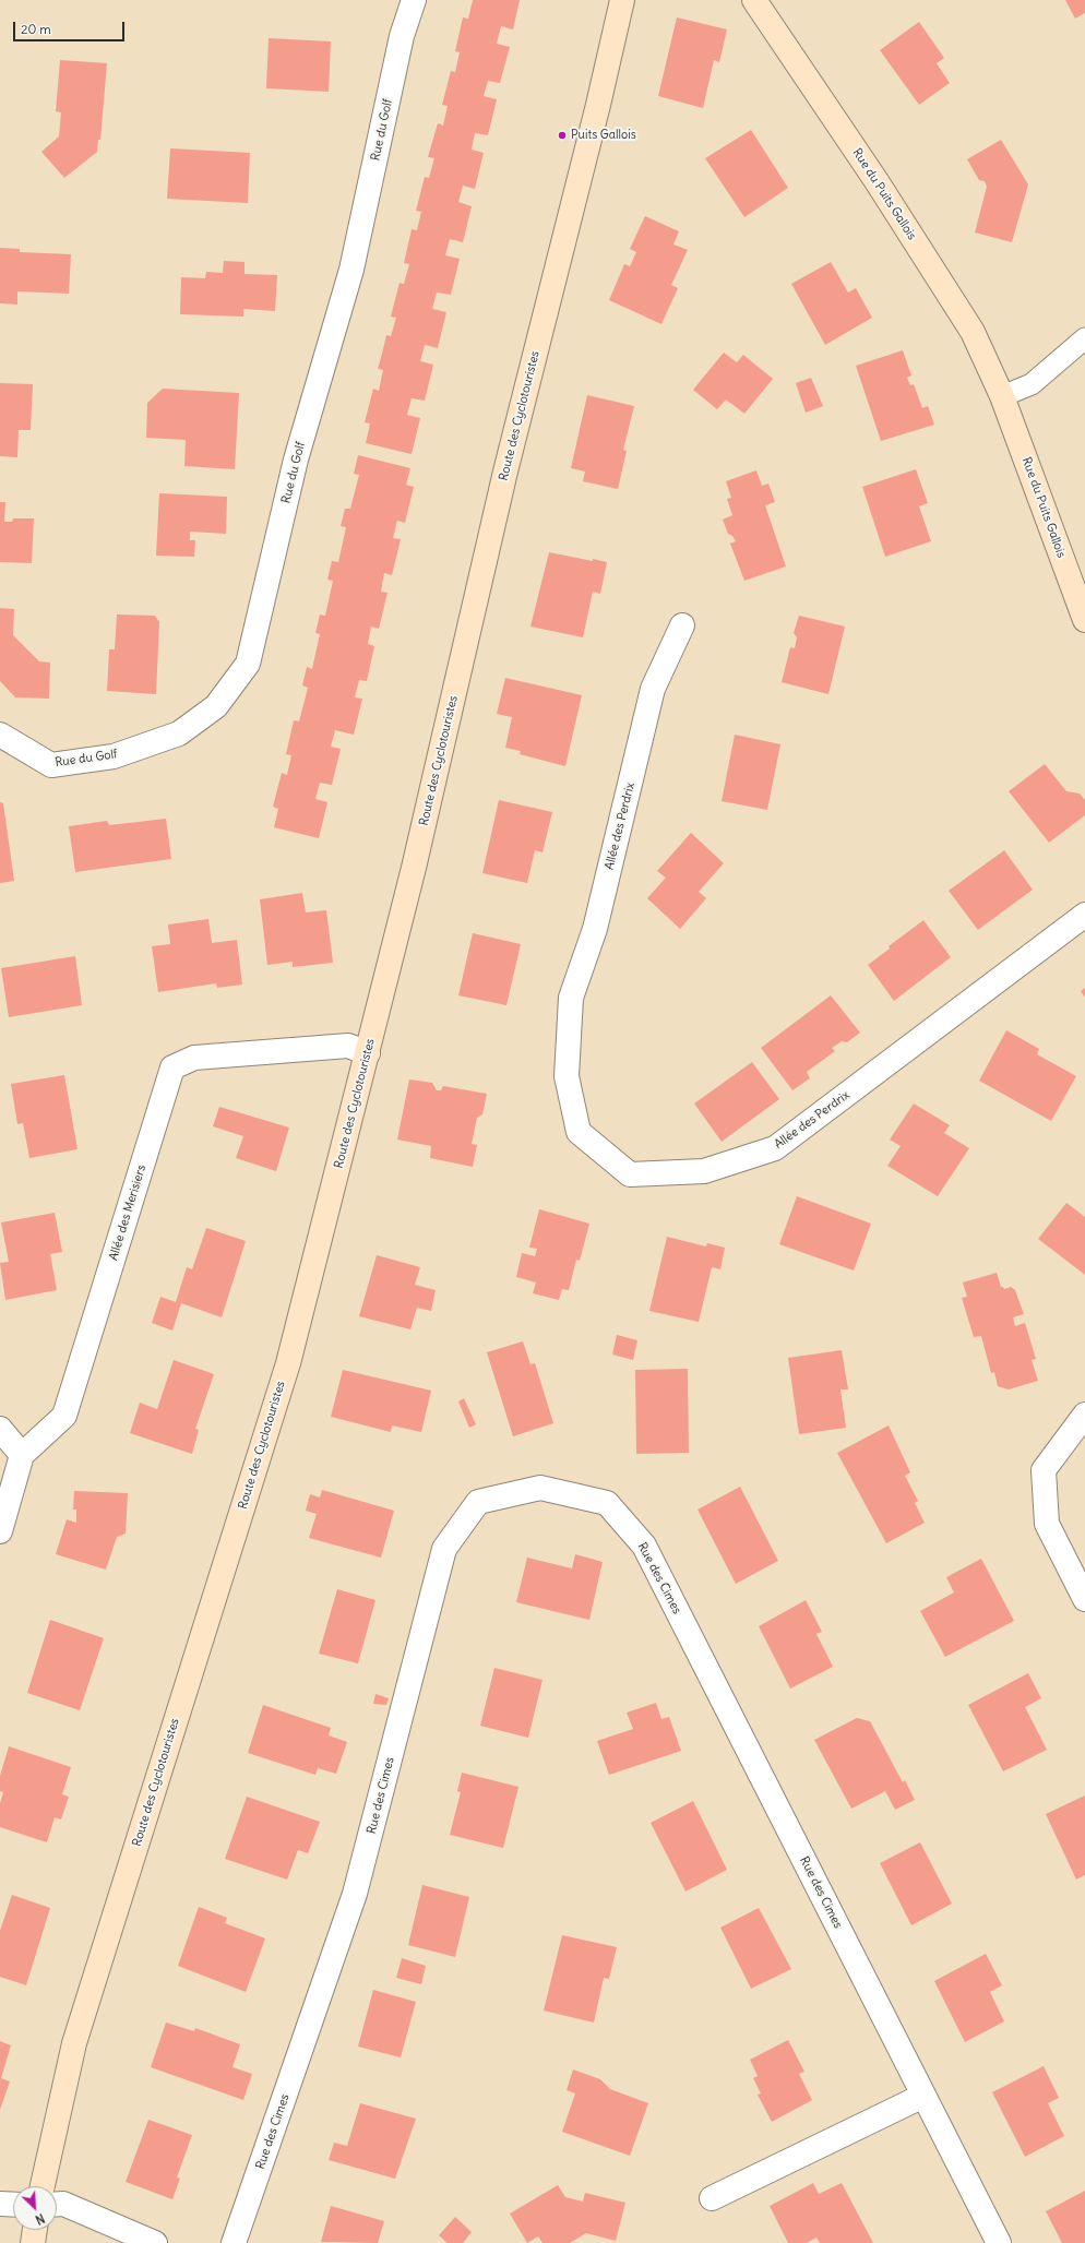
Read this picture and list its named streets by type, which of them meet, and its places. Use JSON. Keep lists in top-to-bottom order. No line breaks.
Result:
{"streets":{"street":["Rue du Golf","Rue du Puits Gallois","Route des Cyclotouristes","Allée des Perdrix","Allée des Merisiers","Rue des Cimes"]},"crossings":[["Route des Cyclotouristes","Allée des Merisiers"]],"places":["Puits Gallois"],"scale_bar":"20 m","north":"bottom right"}
